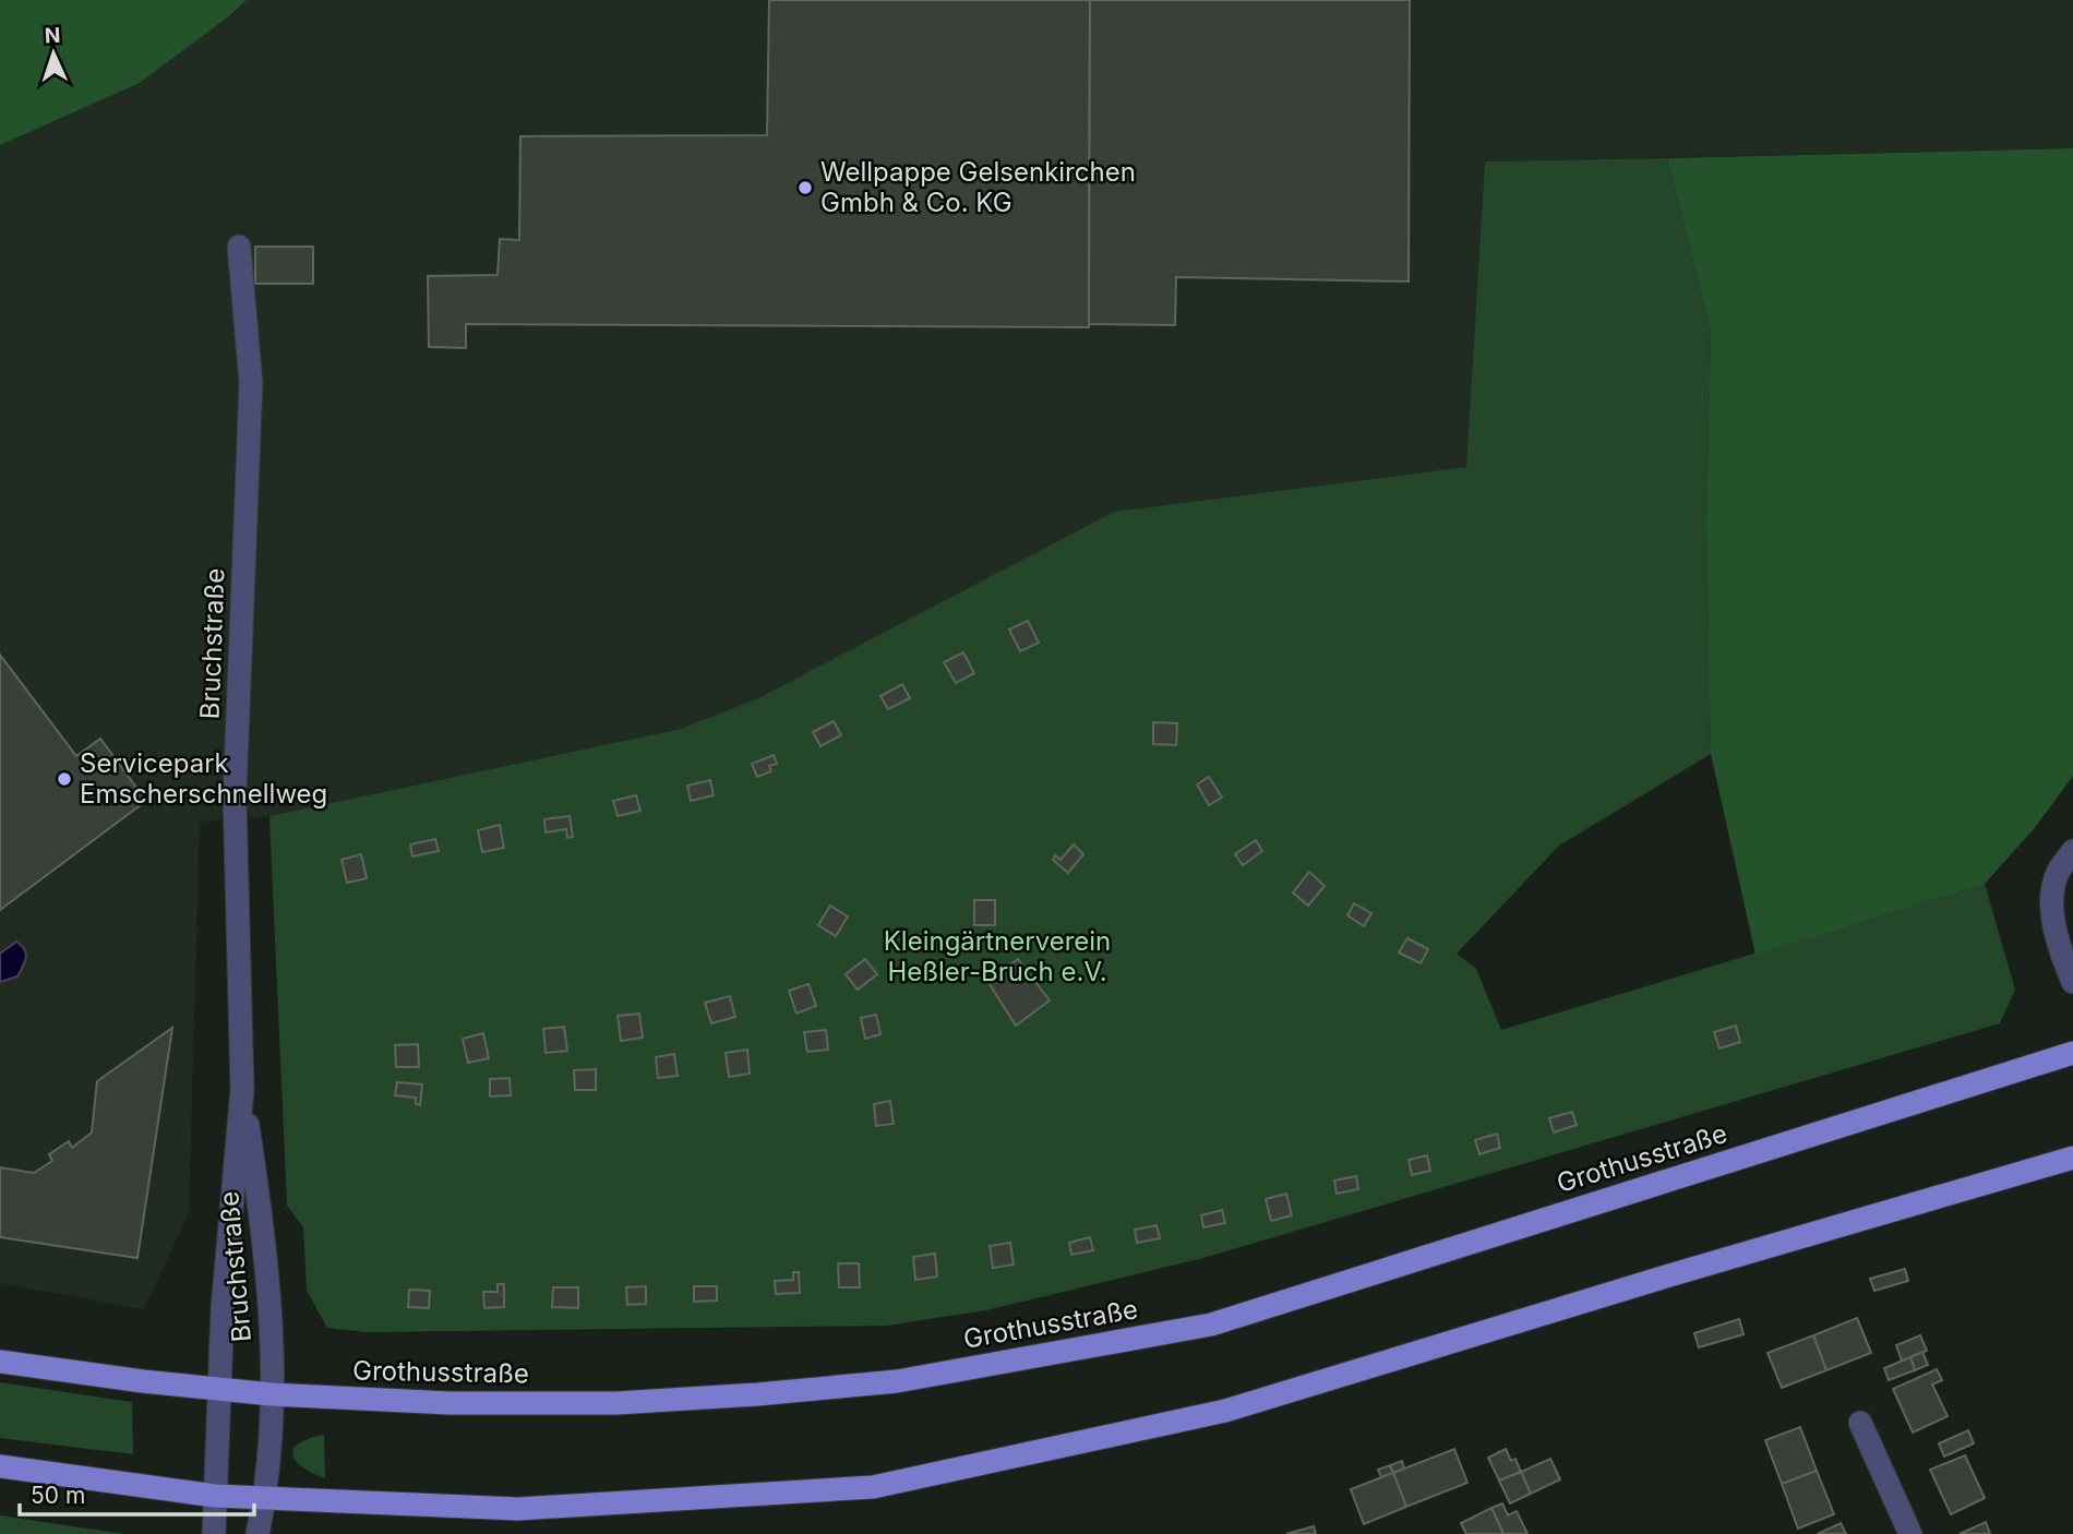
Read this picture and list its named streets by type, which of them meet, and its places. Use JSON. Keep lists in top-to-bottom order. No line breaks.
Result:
{"streets":{"main road":["Grothusstraße"],"street":["Bruchstraße"]},"crossings":[["Bruchstraße","Grothusstraße"]],"parks":["Kleingärtnerverein Heßler-Bruch e.V."],"places":["Wellpappe Gelsenkirchen Gmbh & Co. KG","Servicepark Emscherschnellweg"],"scale_bar":"50 m","north":"top"}
